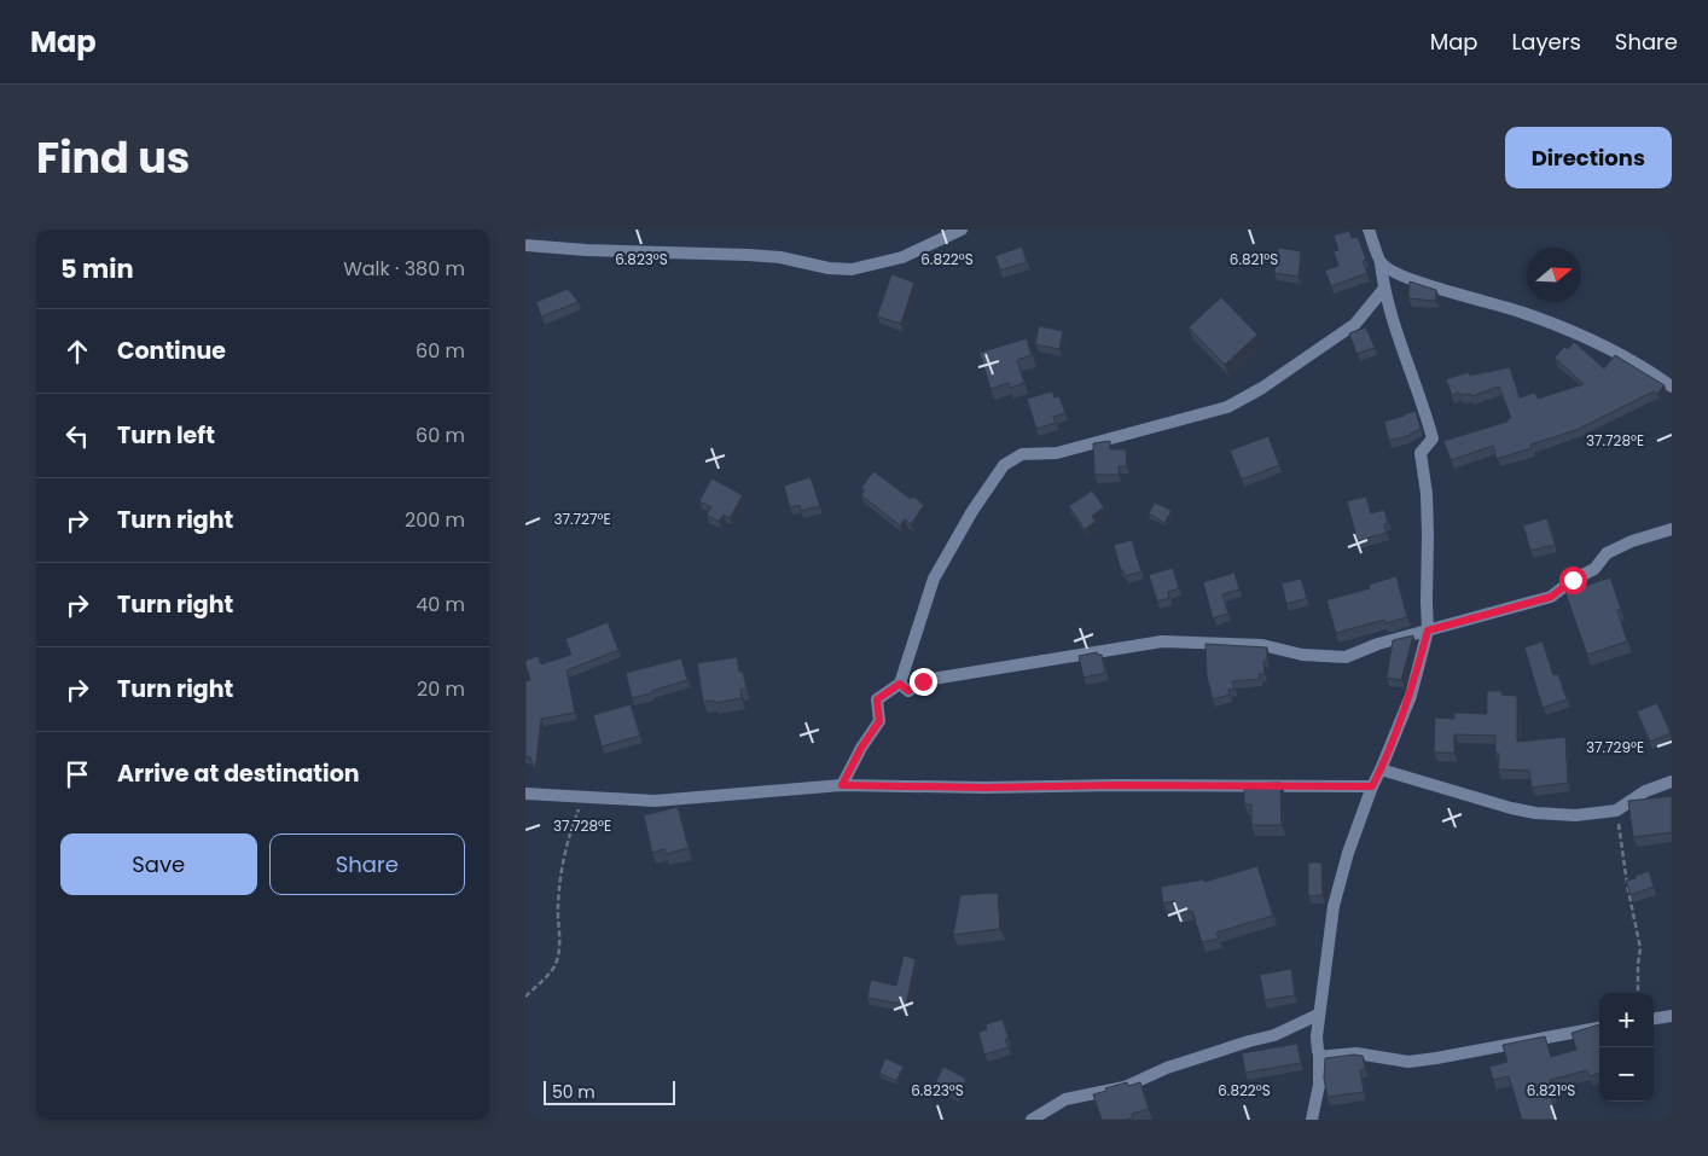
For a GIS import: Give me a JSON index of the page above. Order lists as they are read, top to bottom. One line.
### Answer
{"scale_bar":"50 m","north":"right","page":{"header":"Map","nav":["Map","Layers","Share"],"title":"Find us","buttons":["Directions",["Save","Share"]],"heading":["5 min","Walk · 380 m"],"list":[["Continue","60 m"],["Turn left","60 m"],["Turn right","200 m"],["Turn right","40 m"],["Turn right","20 m"],"Arrive at destination"],"map_buttons":["+","−"],"scale":"50 m"},"coordinates":["6.823°S","6.822°S","6.821°S","37.728°E","37.727°E","37.729°E"]}
